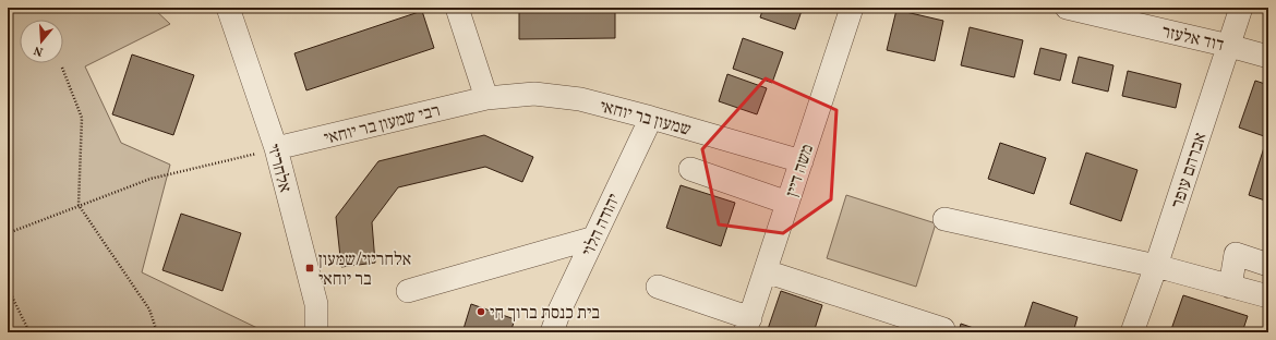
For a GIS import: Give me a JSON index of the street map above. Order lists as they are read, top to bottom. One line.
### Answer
{"streets":{"street":["דוד אלעזר","שמעון בר יוחאי","רבי שמעון בר יוחאי","אלחריזי","משה דיין","אברהם עופר","יהודה הלוי"]},"crossings":[["דוד אלעזר","אברהם עופר"],["שמעון בר יוחאי","רבי שמעון בר יוחאי"],["שמעון בר יוחאי","משה דיין"],["שמעון בר יוחאי","יהודה הלוי"],["רבי שמעון בר יוחאי","אלחריזי"]],"places":{"transit":["אלחריזי/שמעון בר יוחאי"],"other":["בית כנסת ברוך חי"]},"north":"bottom"}
